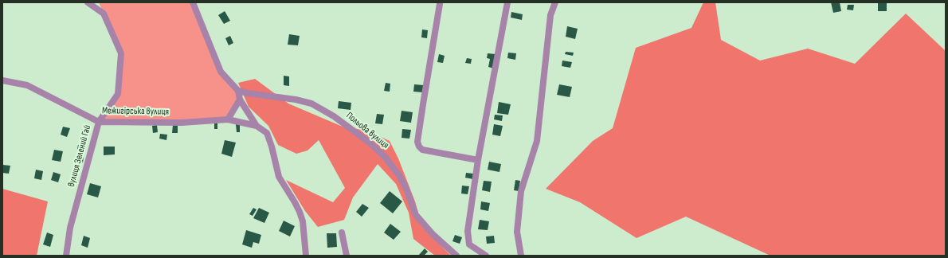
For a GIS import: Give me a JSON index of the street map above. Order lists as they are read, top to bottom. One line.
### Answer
{"streets":{"street":["Межигірська вулиця","Польова вулиця","вулиця Зелений Гай"]},"crossings":[["Межигірська вулиця","вулиця Зелений Гай"]]}
